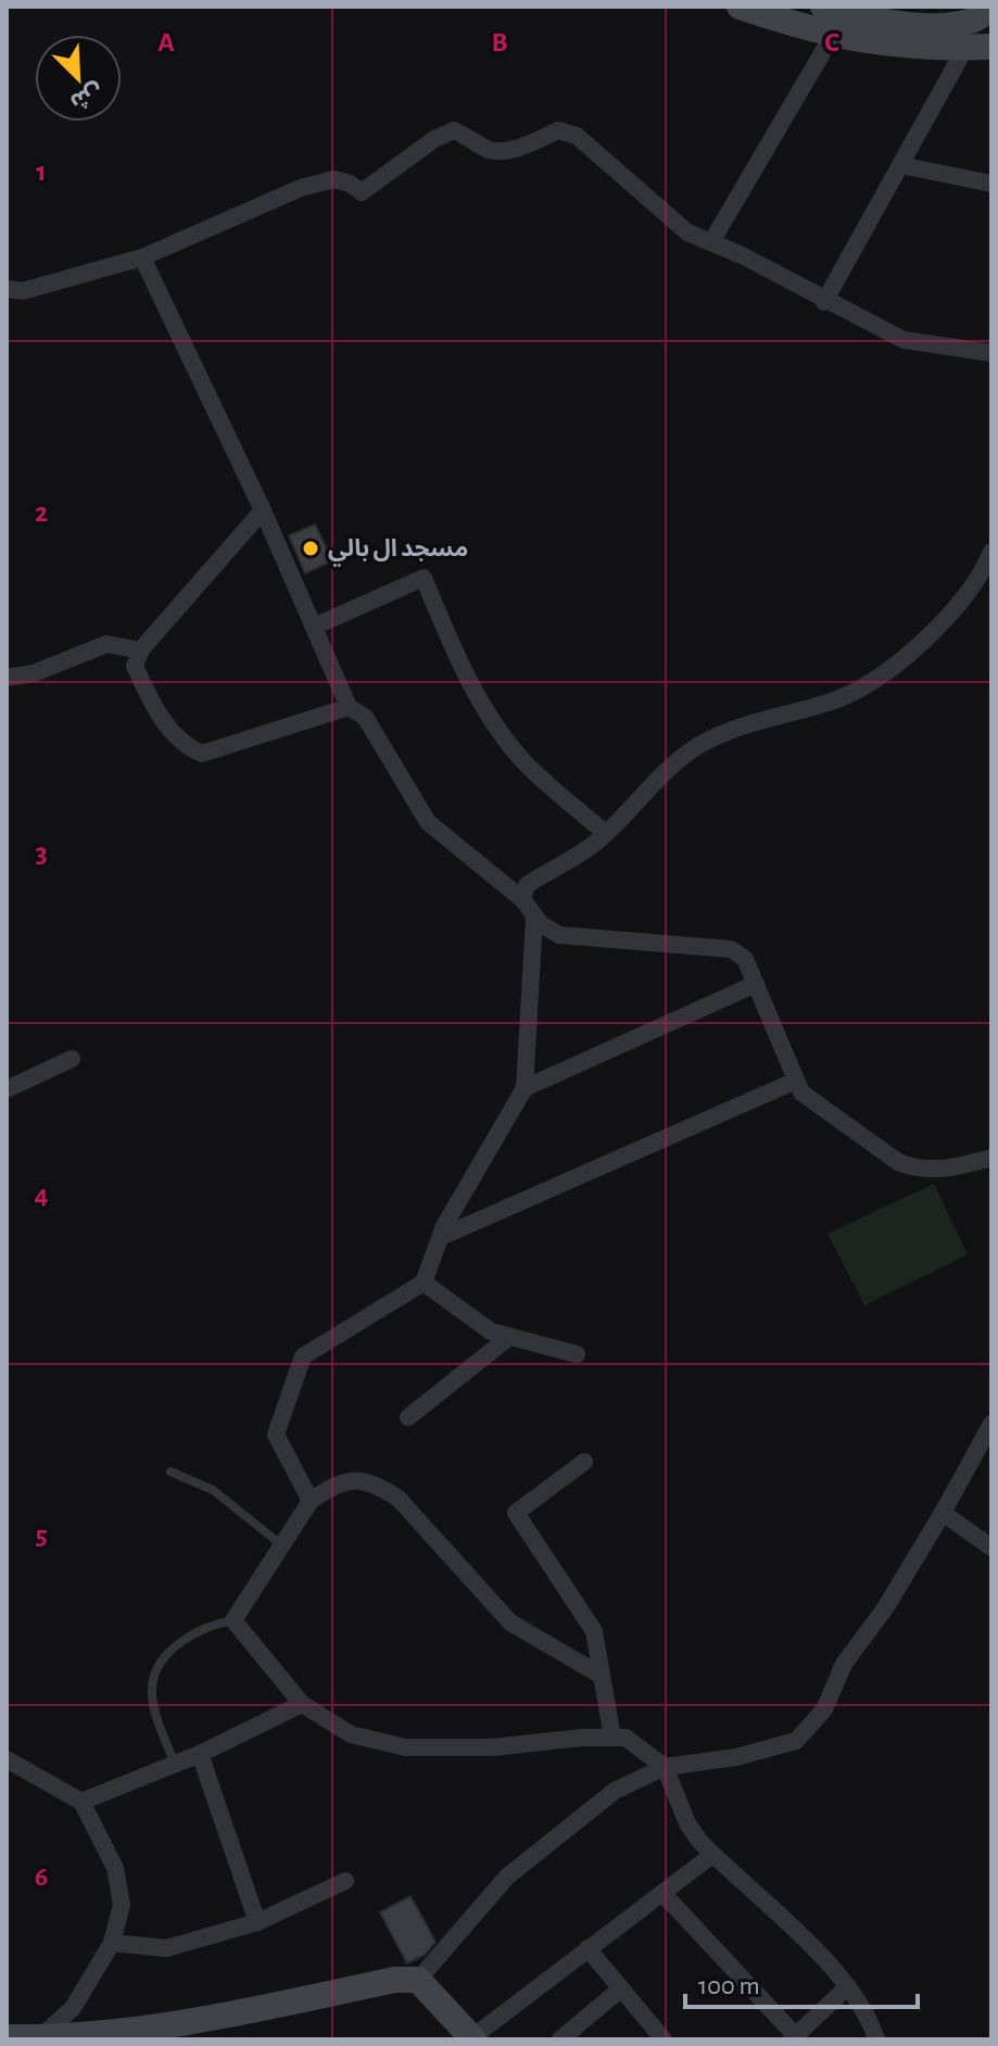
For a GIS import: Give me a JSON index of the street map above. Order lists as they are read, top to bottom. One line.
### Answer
{"places":["مسجد ال بالي"],"scale_bar":"100 m","north":"bottom right","grid":{"columns":["A","B","C"],"rows":["1","2","3","4","5","6"]}}
